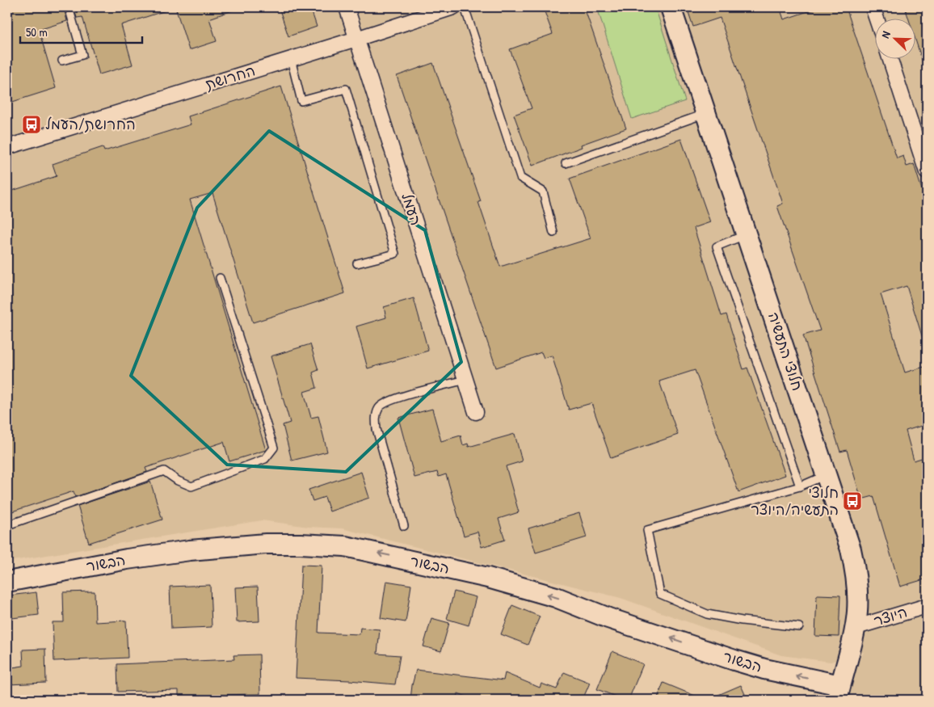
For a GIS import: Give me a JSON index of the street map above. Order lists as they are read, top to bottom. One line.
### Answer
{"streets":{"street":["החרושת","העמל","חלוצי התעשיה","הבשור","היוצר"]},"crossings":[["החרושת","העמל"],["חלוצי התעשיה","הבשור"],["חלוצי התעשיה","היוצר"]],"one_way":["הבשור"],"places":{"bus stop":["החרושת/העמל","חלוצי התעשיה/היוצר"]},"scale_bar":"50 m","north":"top left"}
